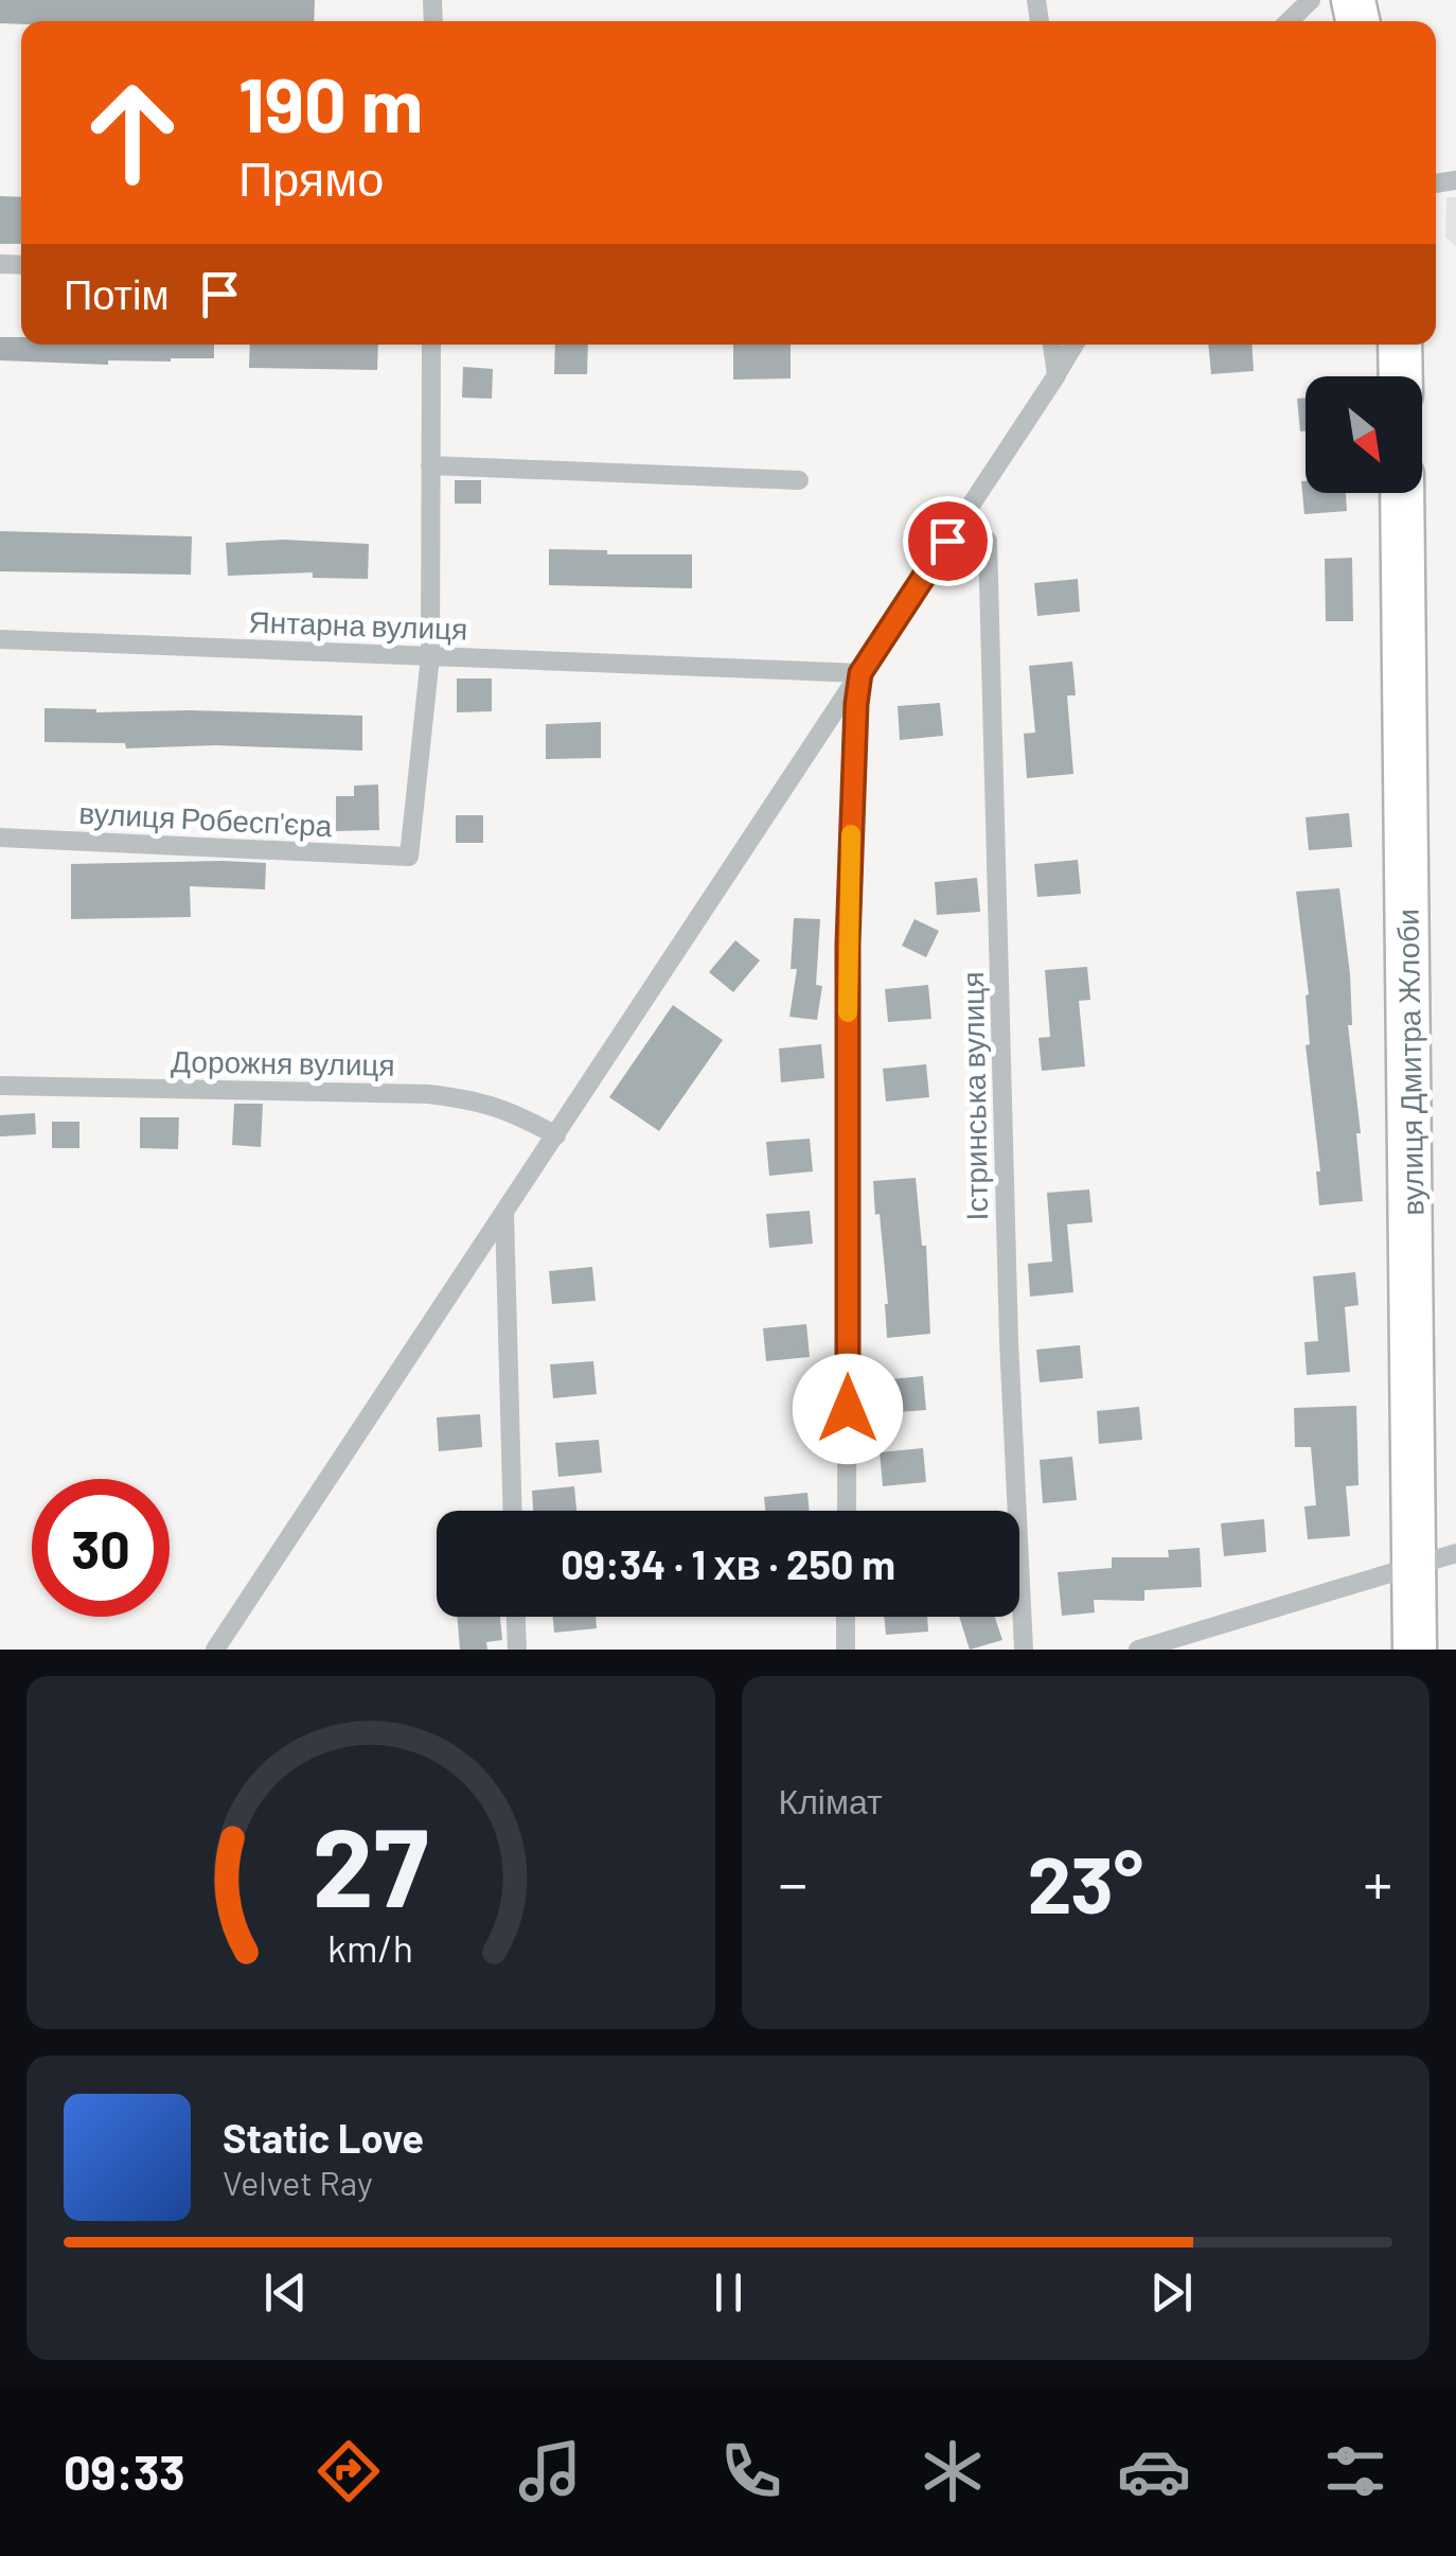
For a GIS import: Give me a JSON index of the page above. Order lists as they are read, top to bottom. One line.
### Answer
{"streets":{"main road":["вулиця Дмитра Жлоби"],"street":["Янтарна вулиця","вулиця Робесп'єра","Дорожня вулиця","Істринська вулиця"]},"crossings":[["Янтарна вулиця","вулиця Робесп'єра"]],"north":"bottom right","page":{"turn":["190 m","Прямо"],"then":"Потім","limit":"30","trip":"09:34 · 1 хв · 250 m","tile":"Клімат","heat":["−","23°","+"],"song":["Static Love","Velvet Ray"],"tabs":"09:33","gauge":["27","km/h"]}}
